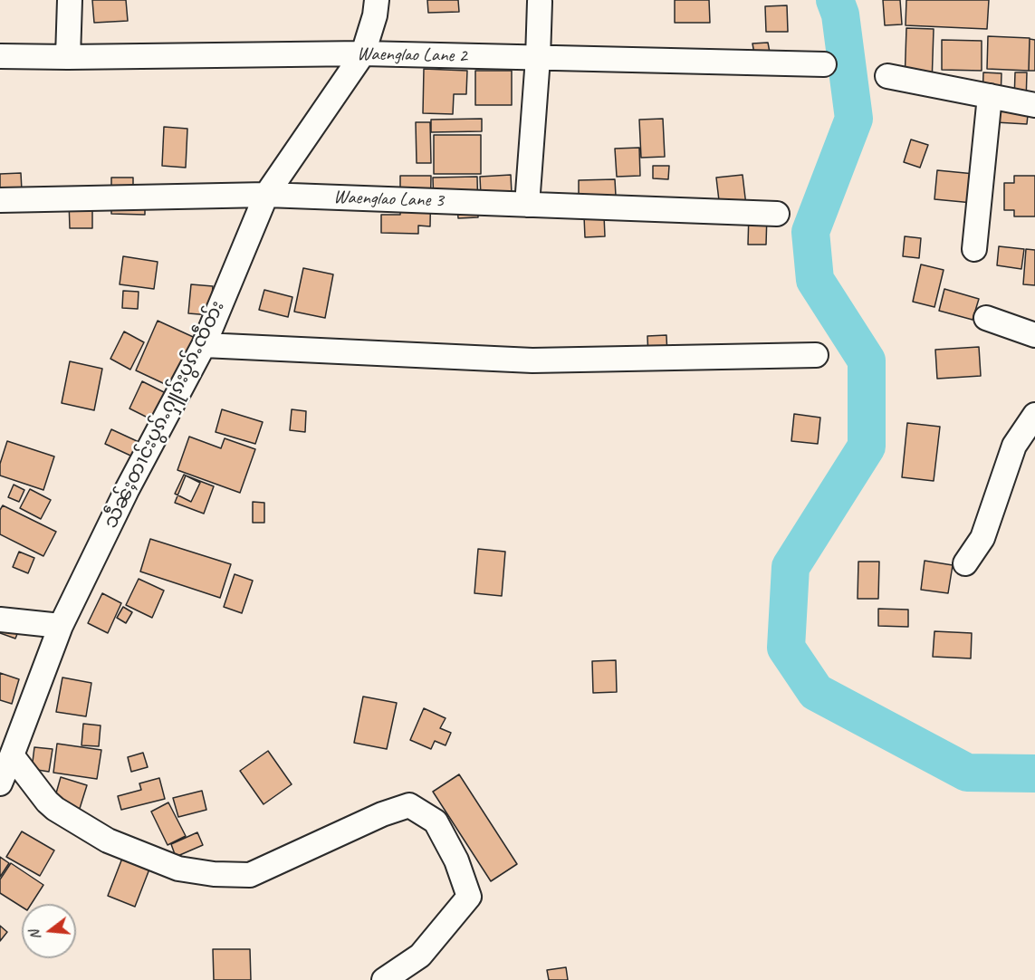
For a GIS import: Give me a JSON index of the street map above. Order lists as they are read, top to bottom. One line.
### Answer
{"streets":{"street":["Waenglao Lane 2","Waenglao Lane 3","သဵၼ်ႈတၢင်းပွၵ်ႉႁူၵ်းပွၵ်ႉၸဵတ်း"]},"crossings":[["Waenglao Lane 2","သဵၼ်ႈတၢင်းပွၵ်ႉႁူၵ်းပွၵ်ႉၸဵတ်း"],["Waenglao Lane 3","သဵၼ်ႈတၢင်းပွၵ်ႉႁူၵ်းပွၵ်ႉၸဵတ်း"]],"north":"left"}
